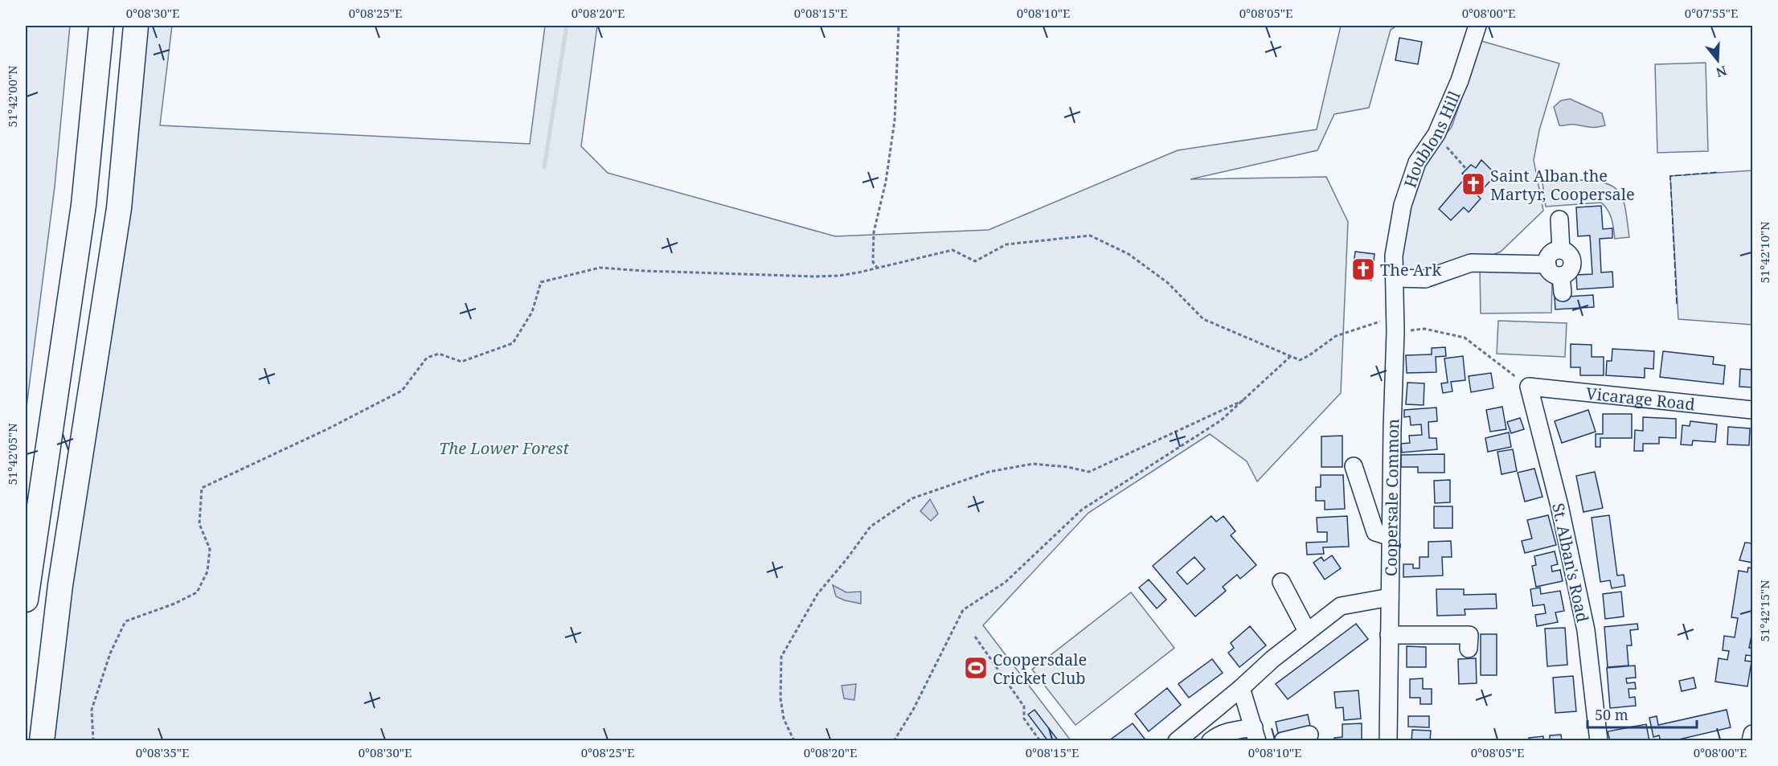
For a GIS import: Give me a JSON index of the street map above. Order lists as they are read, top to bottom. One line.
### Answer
{"streets":{"street":["Houblons Hill","Vicarage Road","Coopersale Common","St. Alban's Road"]},"crossings":[["Houblons Hill","Coopersale Common"],["Vicarage Road","St. Alban's Road"]],"parks":["The Lower Forest"],"places":{"church":["Saint Alban the Martyr, Coopersale","The Ark"],"sports":["Coopersdale Cricket Club"]},"scale_bar":"50 m","north":"bottom","coordinates":["0°08'30\"E","0°08'25\"E","0°08'20\"E","0°08'15\"E","0°08'10\"E","0°08'05\"E","0°08'00\"E","0°07'55\"E","51°42'00\"N","51°42'10\"N","51°42'05\"N","51°42'15\"N","0°08'35\"E"]}
